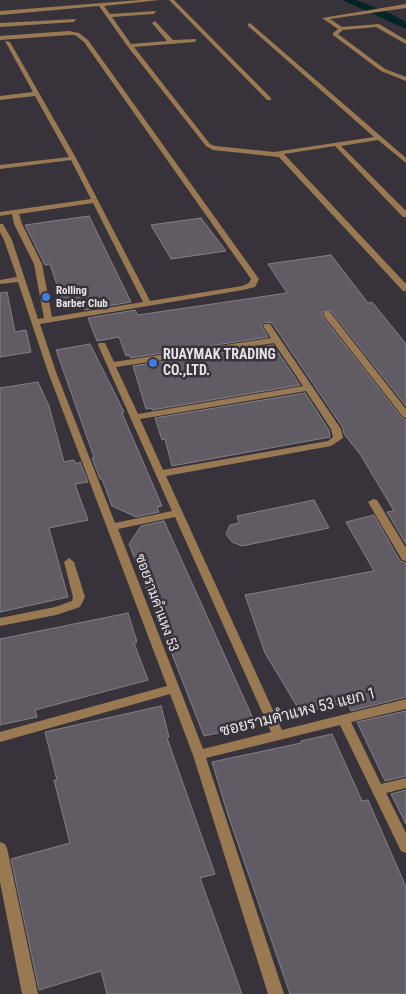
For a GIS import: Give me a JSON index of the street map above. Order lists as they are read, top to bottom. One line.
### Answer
{"streets":{"street":["ซอยรามคำแหง 53","ซอยรามคำแหง 53 แยก 1"]},"crossings":[["ซอยรามคำแหง 53","ซอยรามคำแหง 53 แยก 1"]],"places":["Rolling Barber Club","RUAYMAK TRADING CO.,LTD."]}
